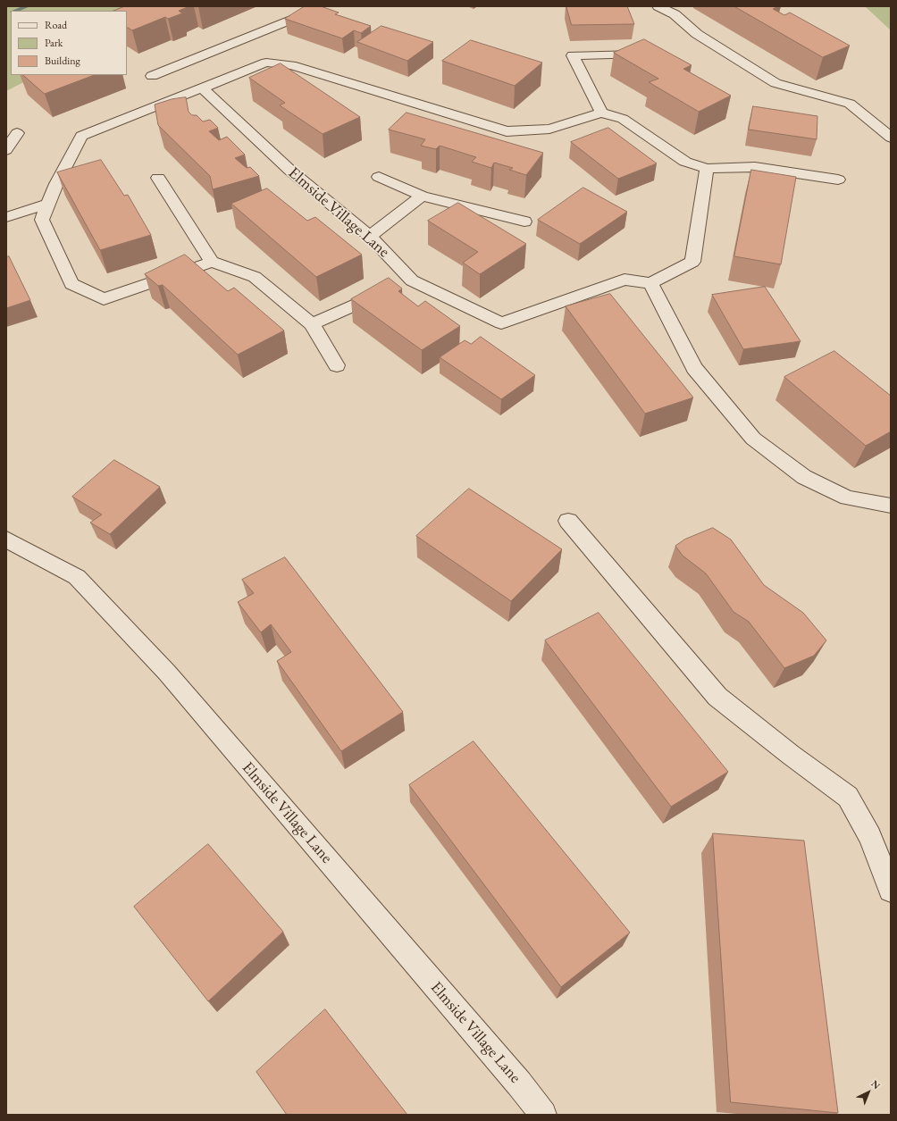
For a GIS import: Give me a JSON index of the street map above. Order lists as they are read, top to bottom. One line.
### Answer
{"streets":{"street":["Elmside Village Lane"]},"legend":["Road","Park","Building"],"north":"top right"}
